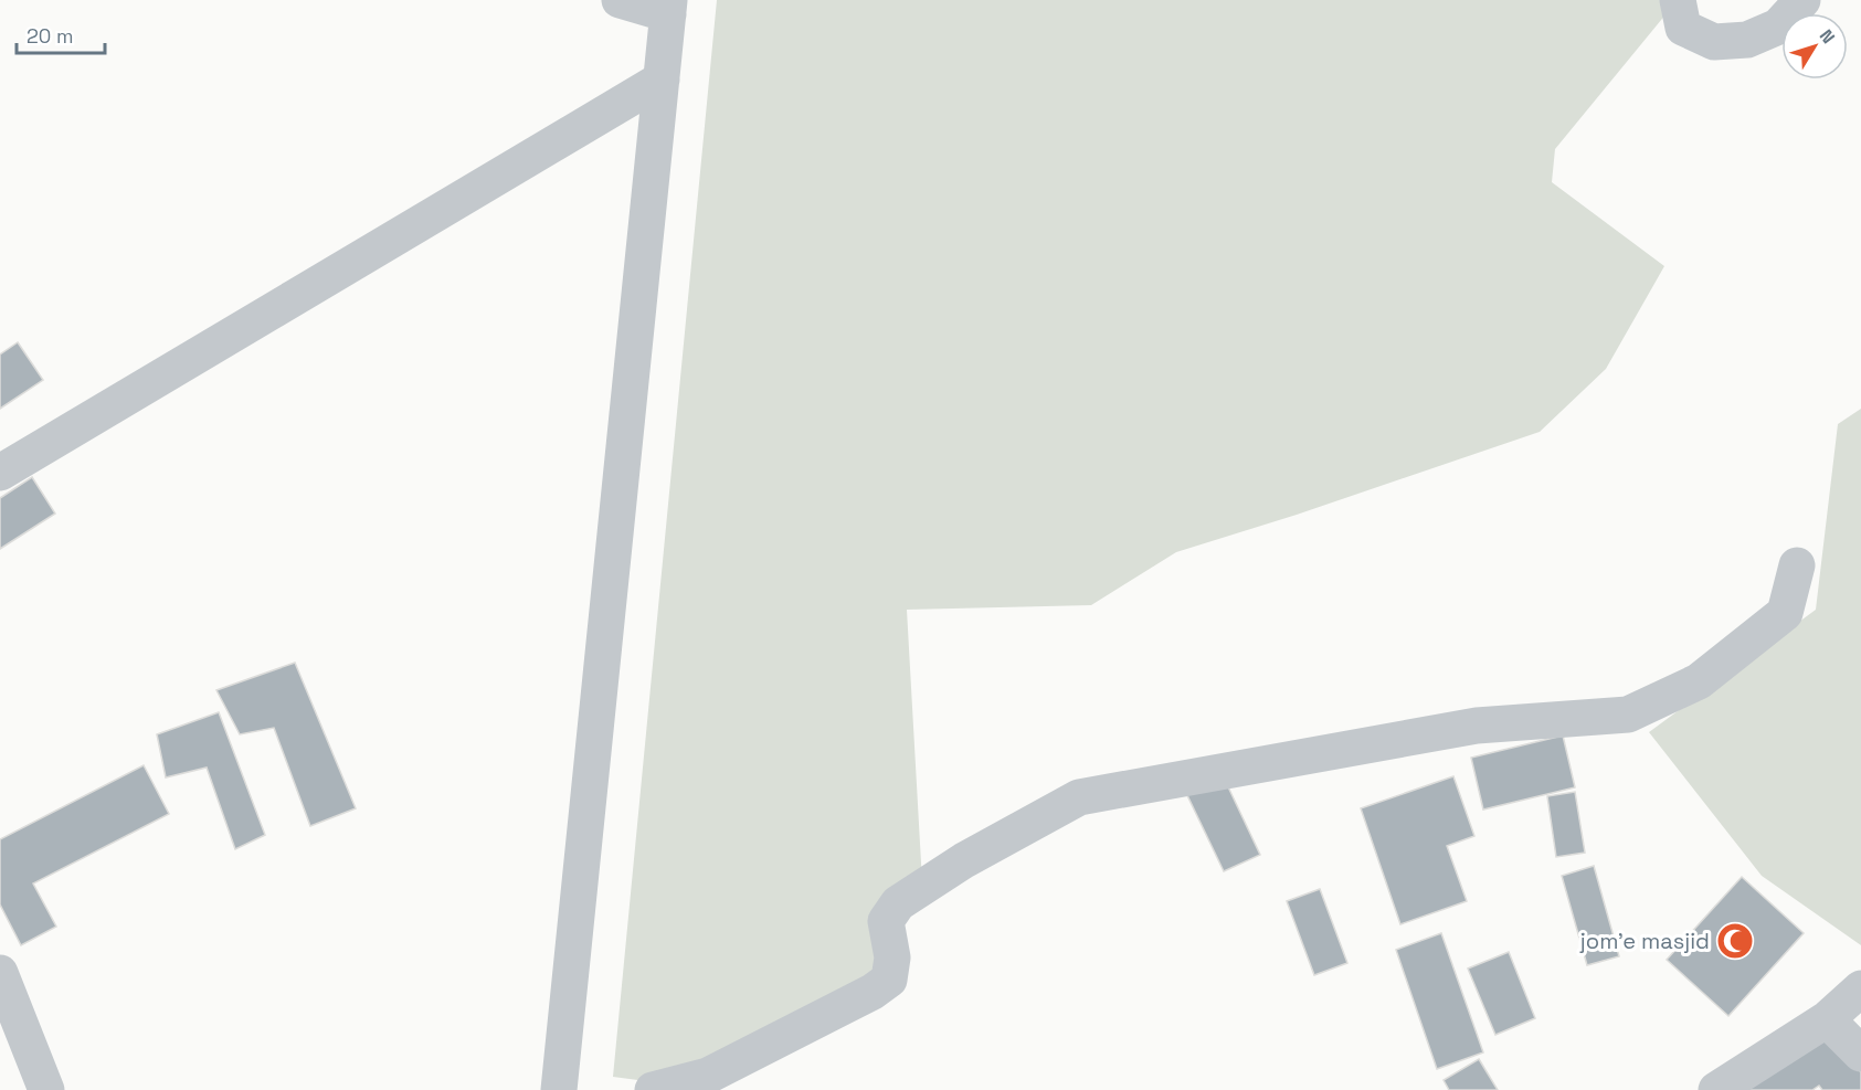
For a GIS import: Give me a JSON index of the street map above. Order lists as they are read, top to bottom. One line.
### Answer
{"places":{"mosque":["jom'e masjid"]},"scale_bar":"20 m","north":"top right"}
